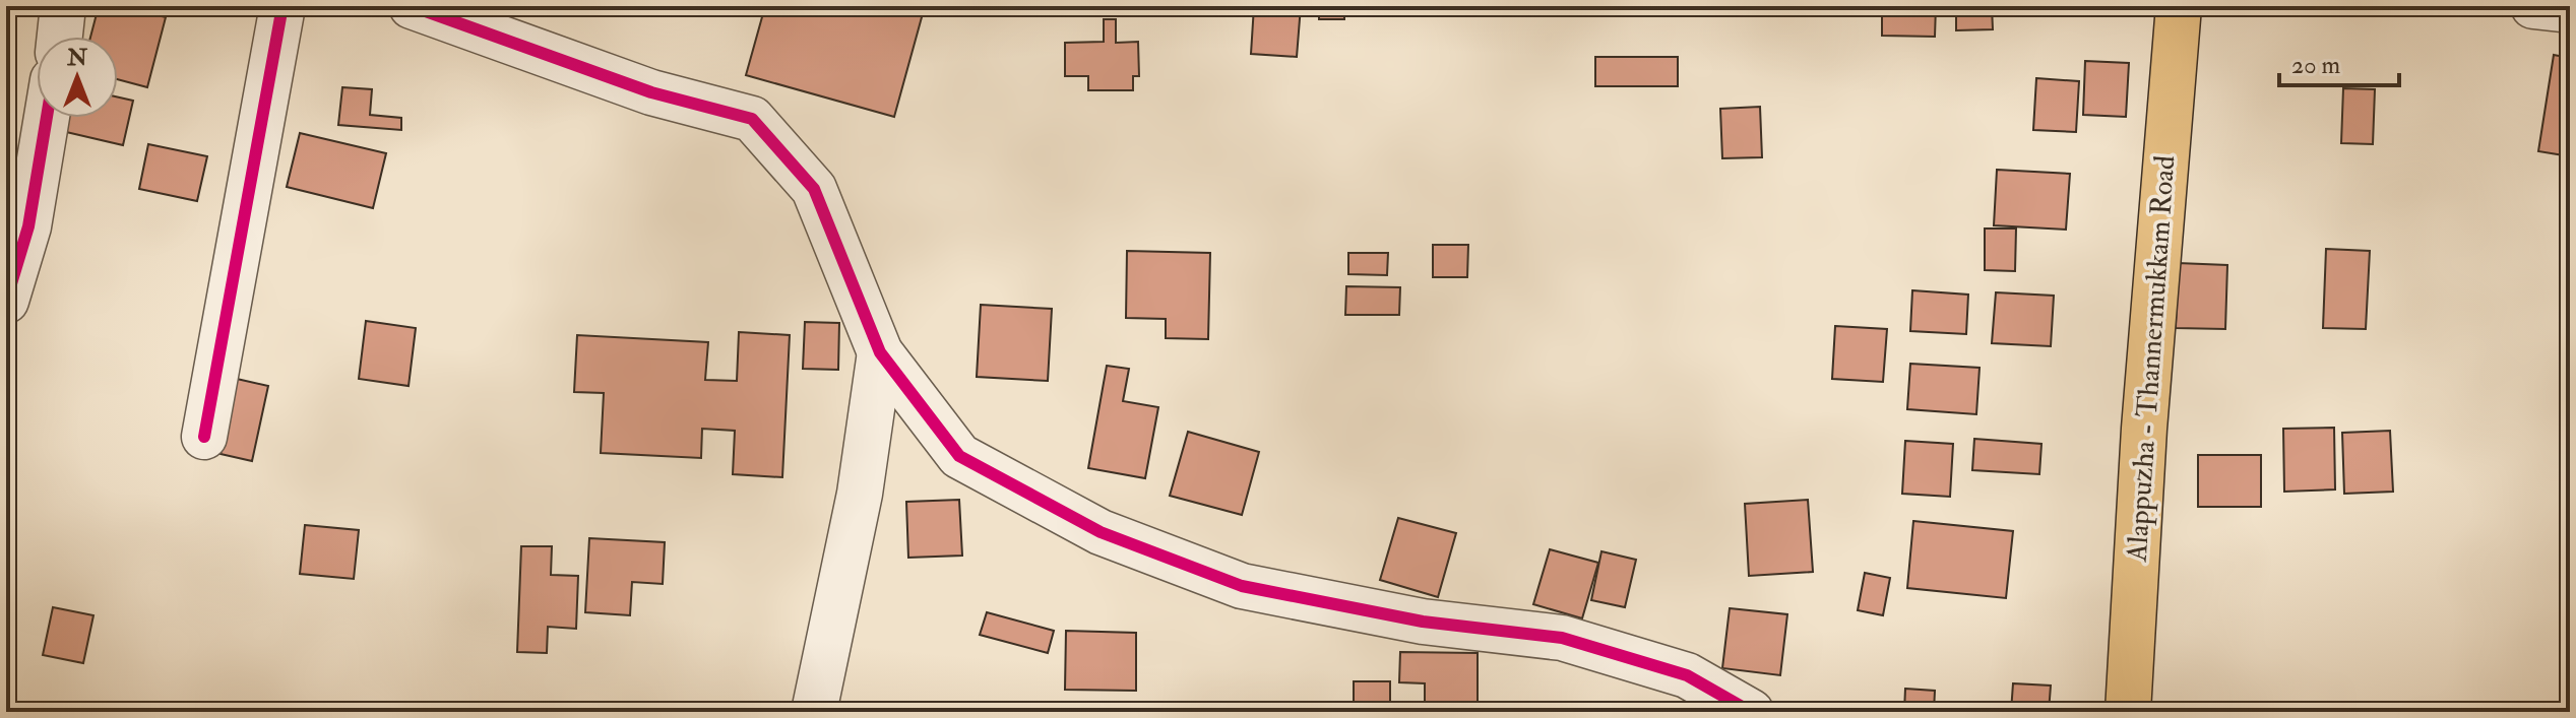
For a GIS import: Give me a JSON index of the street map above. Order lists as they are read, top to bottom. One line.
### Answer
{"streets":{"main road":["Alappuzha - Thannermukkam Road"]},"scale_bar":"20 m","north":"top"}
